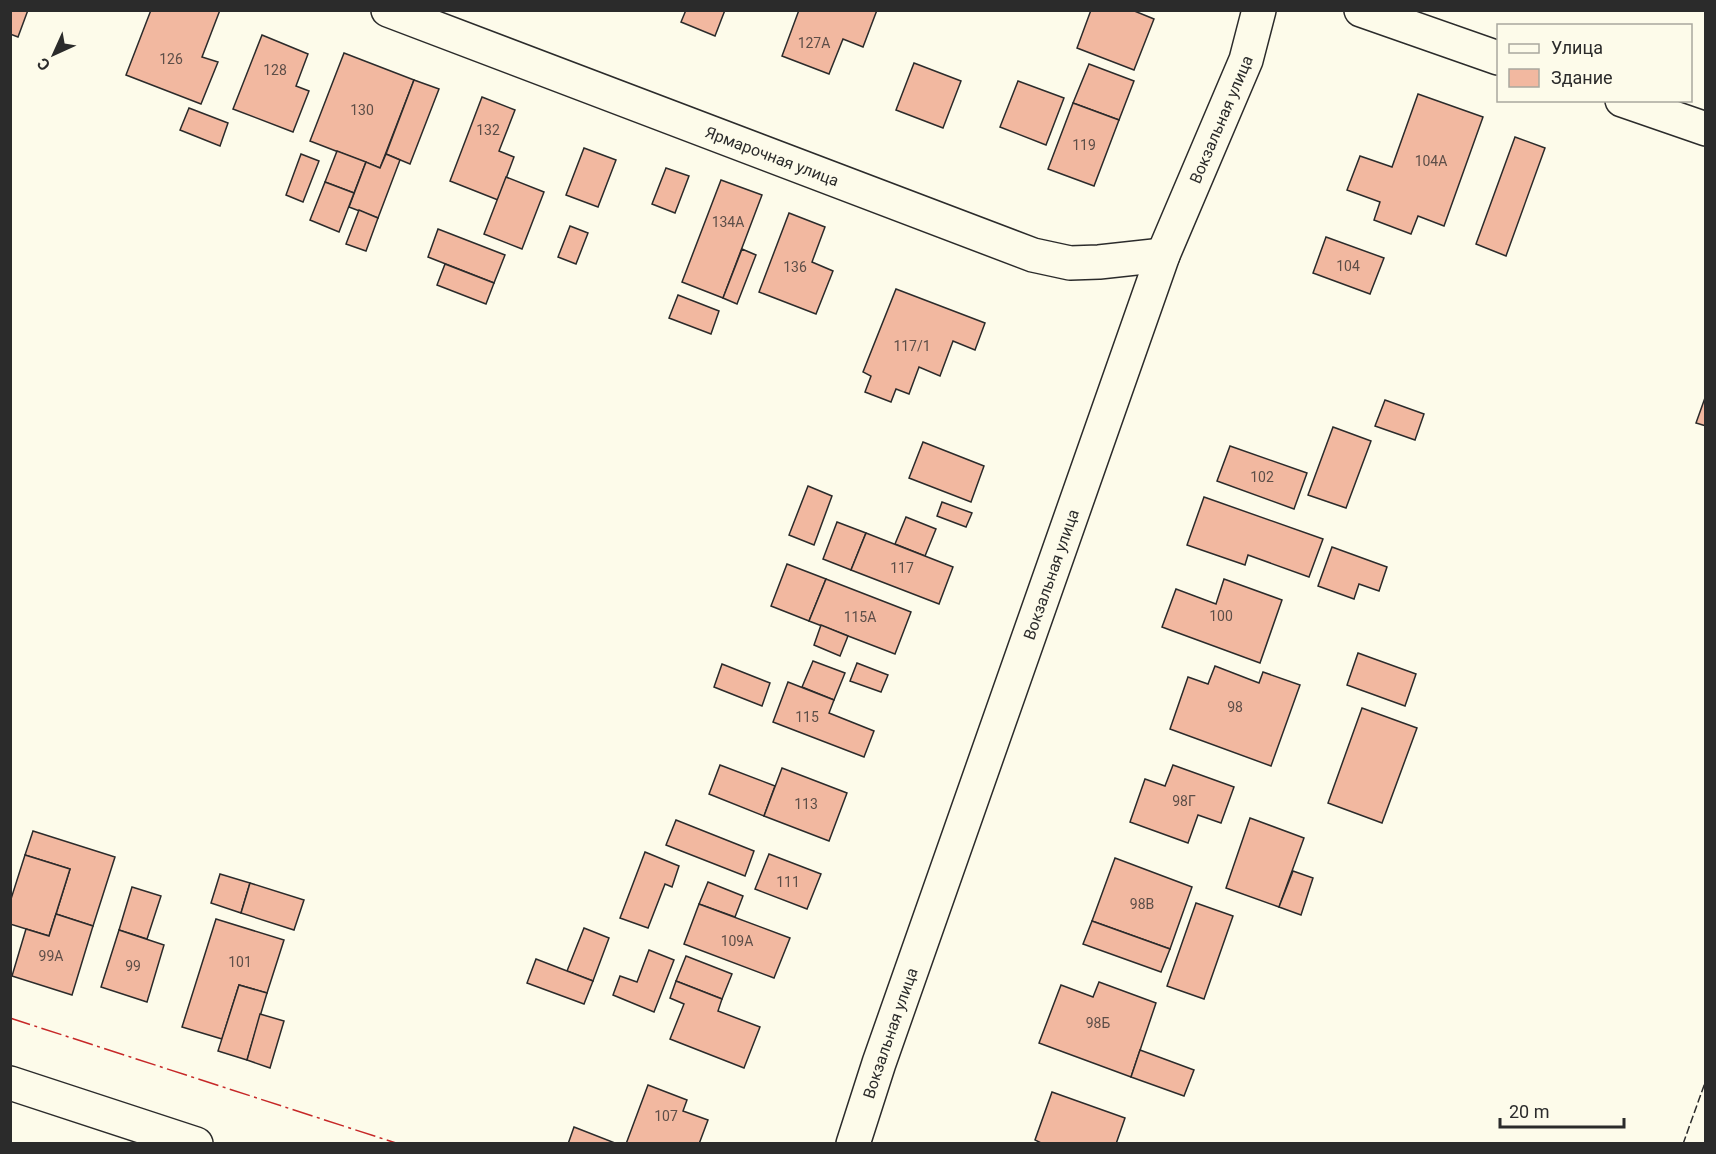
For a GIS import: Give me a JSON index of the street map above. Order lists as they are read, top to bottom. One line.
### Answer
{"streets":{"street":["Вокзальная улица","Ярмарочная улица"]},"crossings":[["Вокзальная улица","Ярмарочная улица"]],"house_numbers":["127А","126","128","130","132","119","104А","134А","104","136","117/1","102","117","100","115А","98","115","98Г","113","111","98В","109А","99А","101","99","98Б","107"],"legend":["Улица","Здание"],"scale_bar":"20 m","north":"bottom left"}
